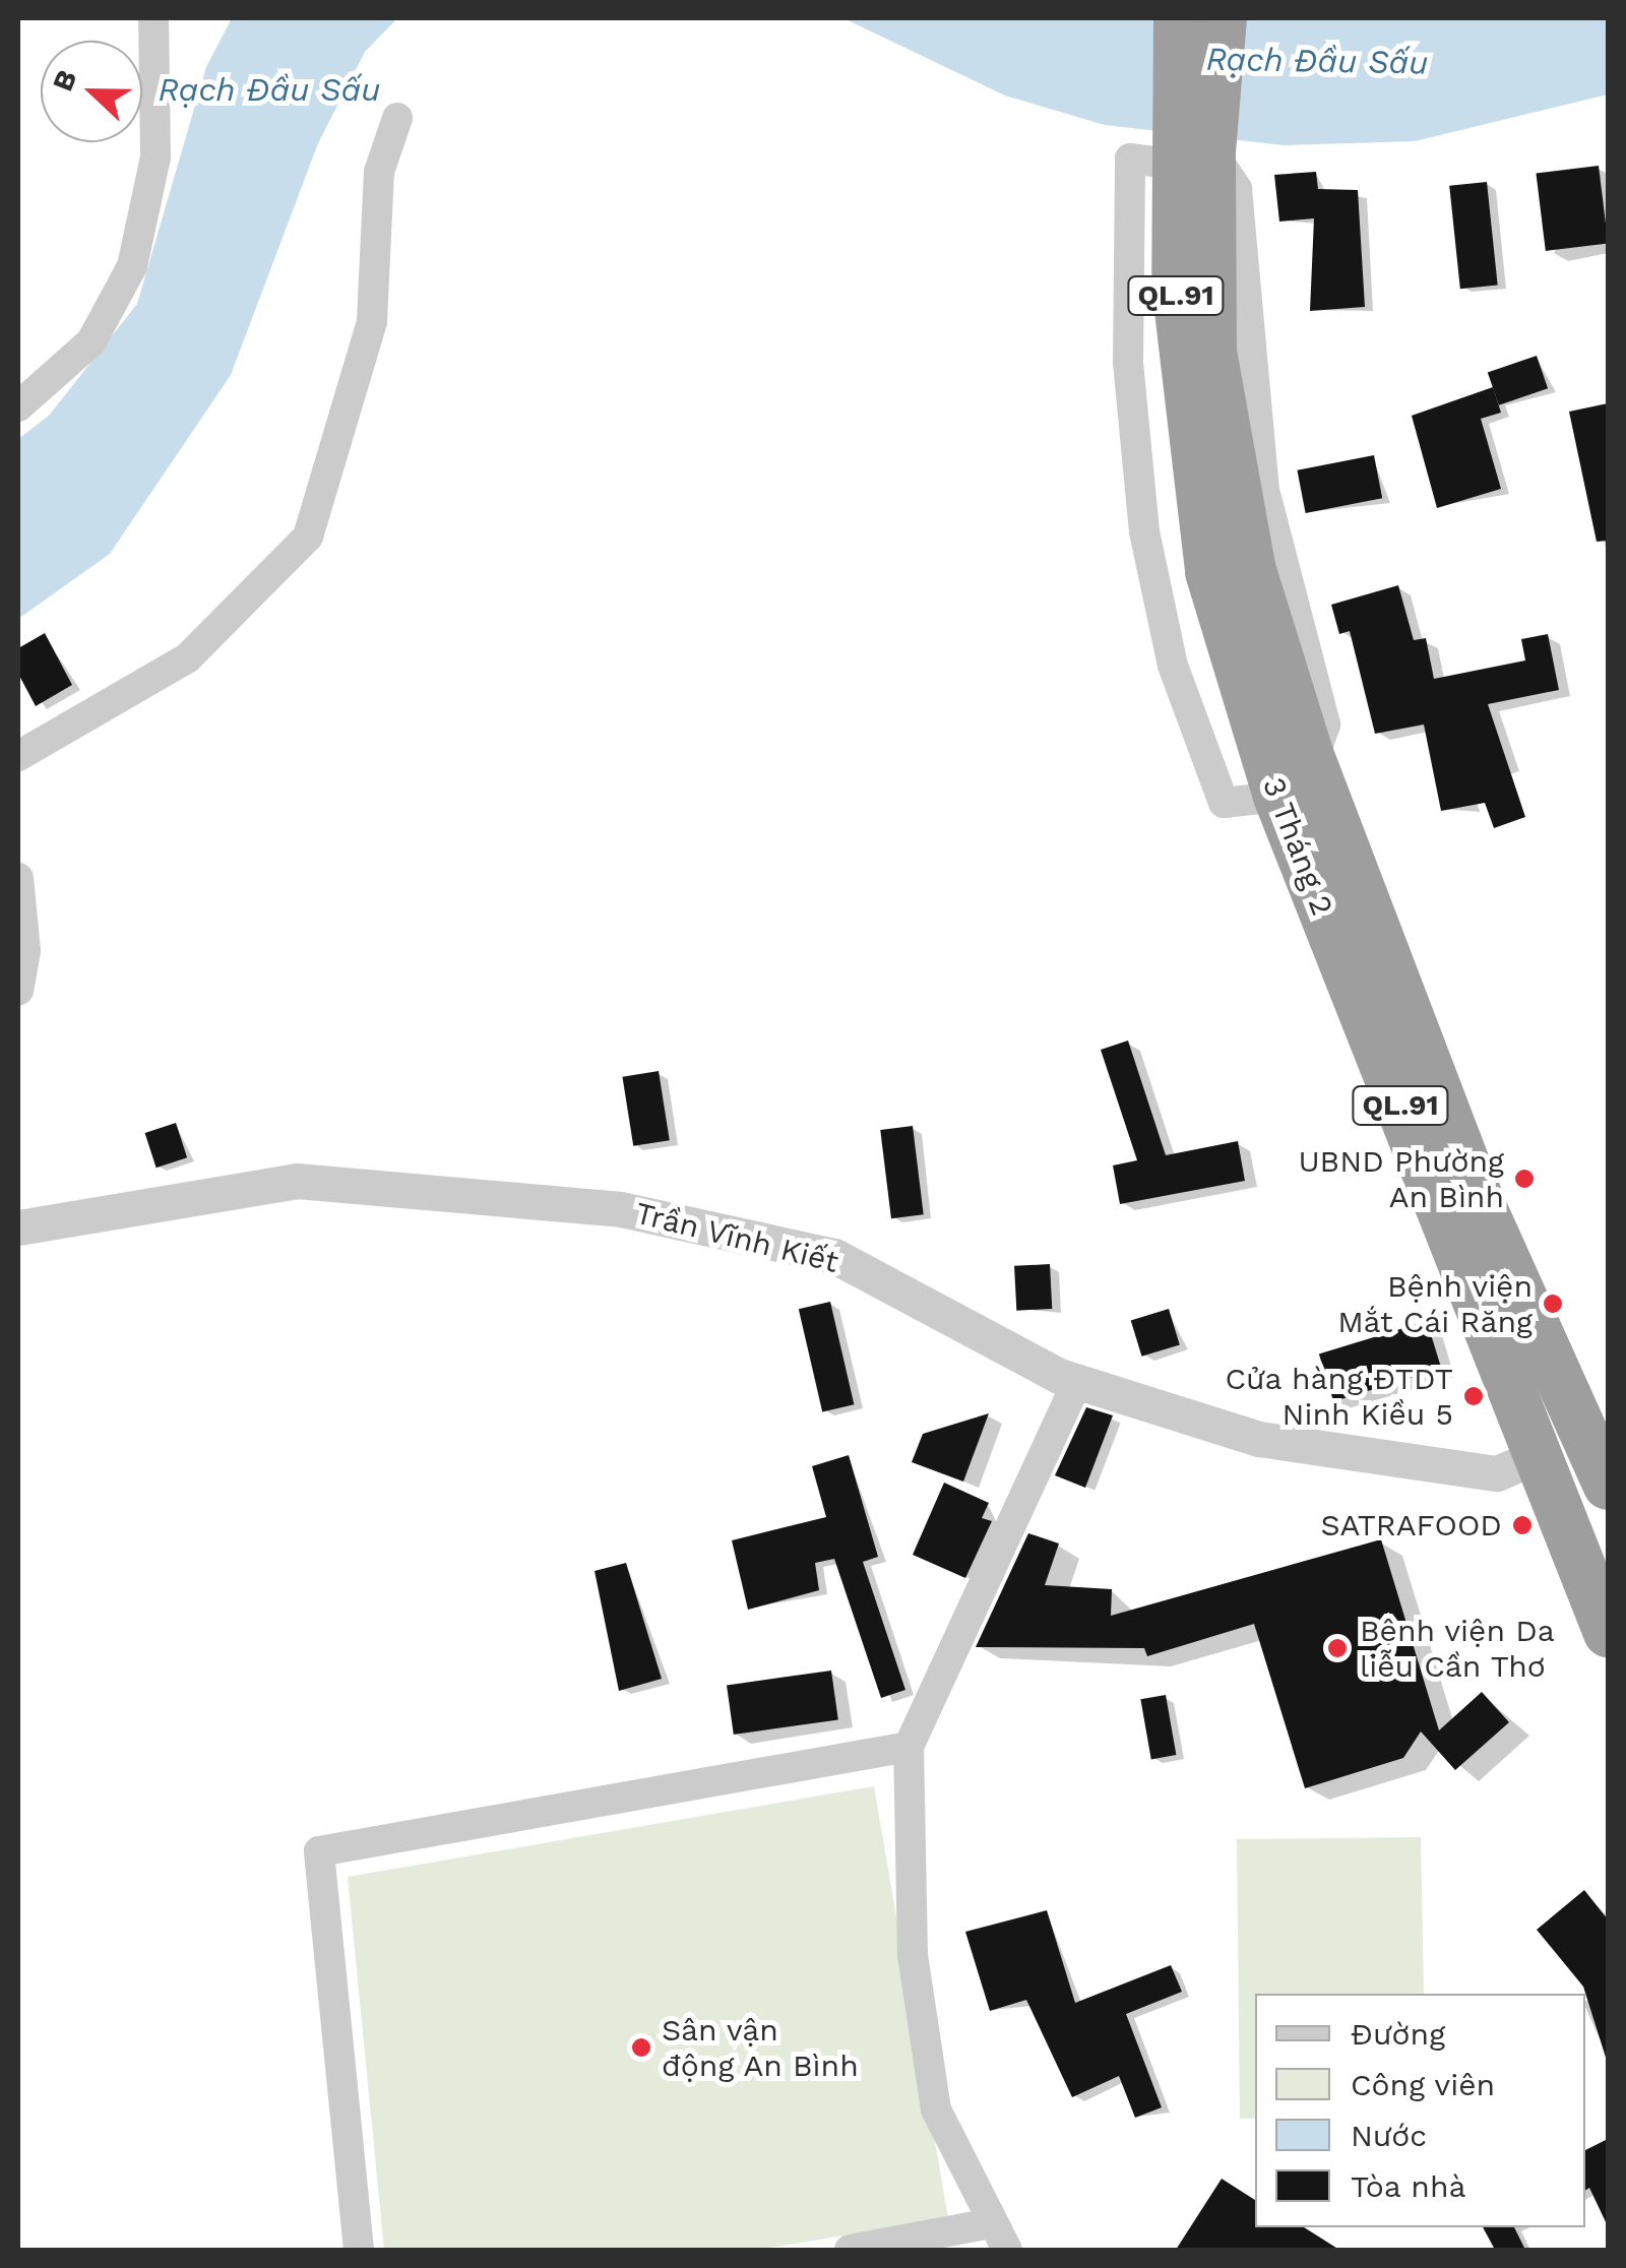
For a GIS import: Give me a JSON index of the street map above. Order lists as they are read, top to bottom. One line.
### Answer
{"streets":{"highway":["QL.91","3 Tháng 2"],"street":["Trần Vĩnh Kiết"]},"crossings":[["3 Tháng 2","Trần Vĩnh Kiết"]],"water":["Rạch Đầu Sấu"],"places":["UBND Phường An Bình","Bệnh viện Mắt Cái Răng","Cửa hàng ĐTDT Ninh Kiều 5","SATRAFOOD","Bệnh viện Da liễu Cần Thơ","Sân vận động An Bình"],"legend":["Đường","Công viên","Nước","Tòa nhà"],"north":"left"}
